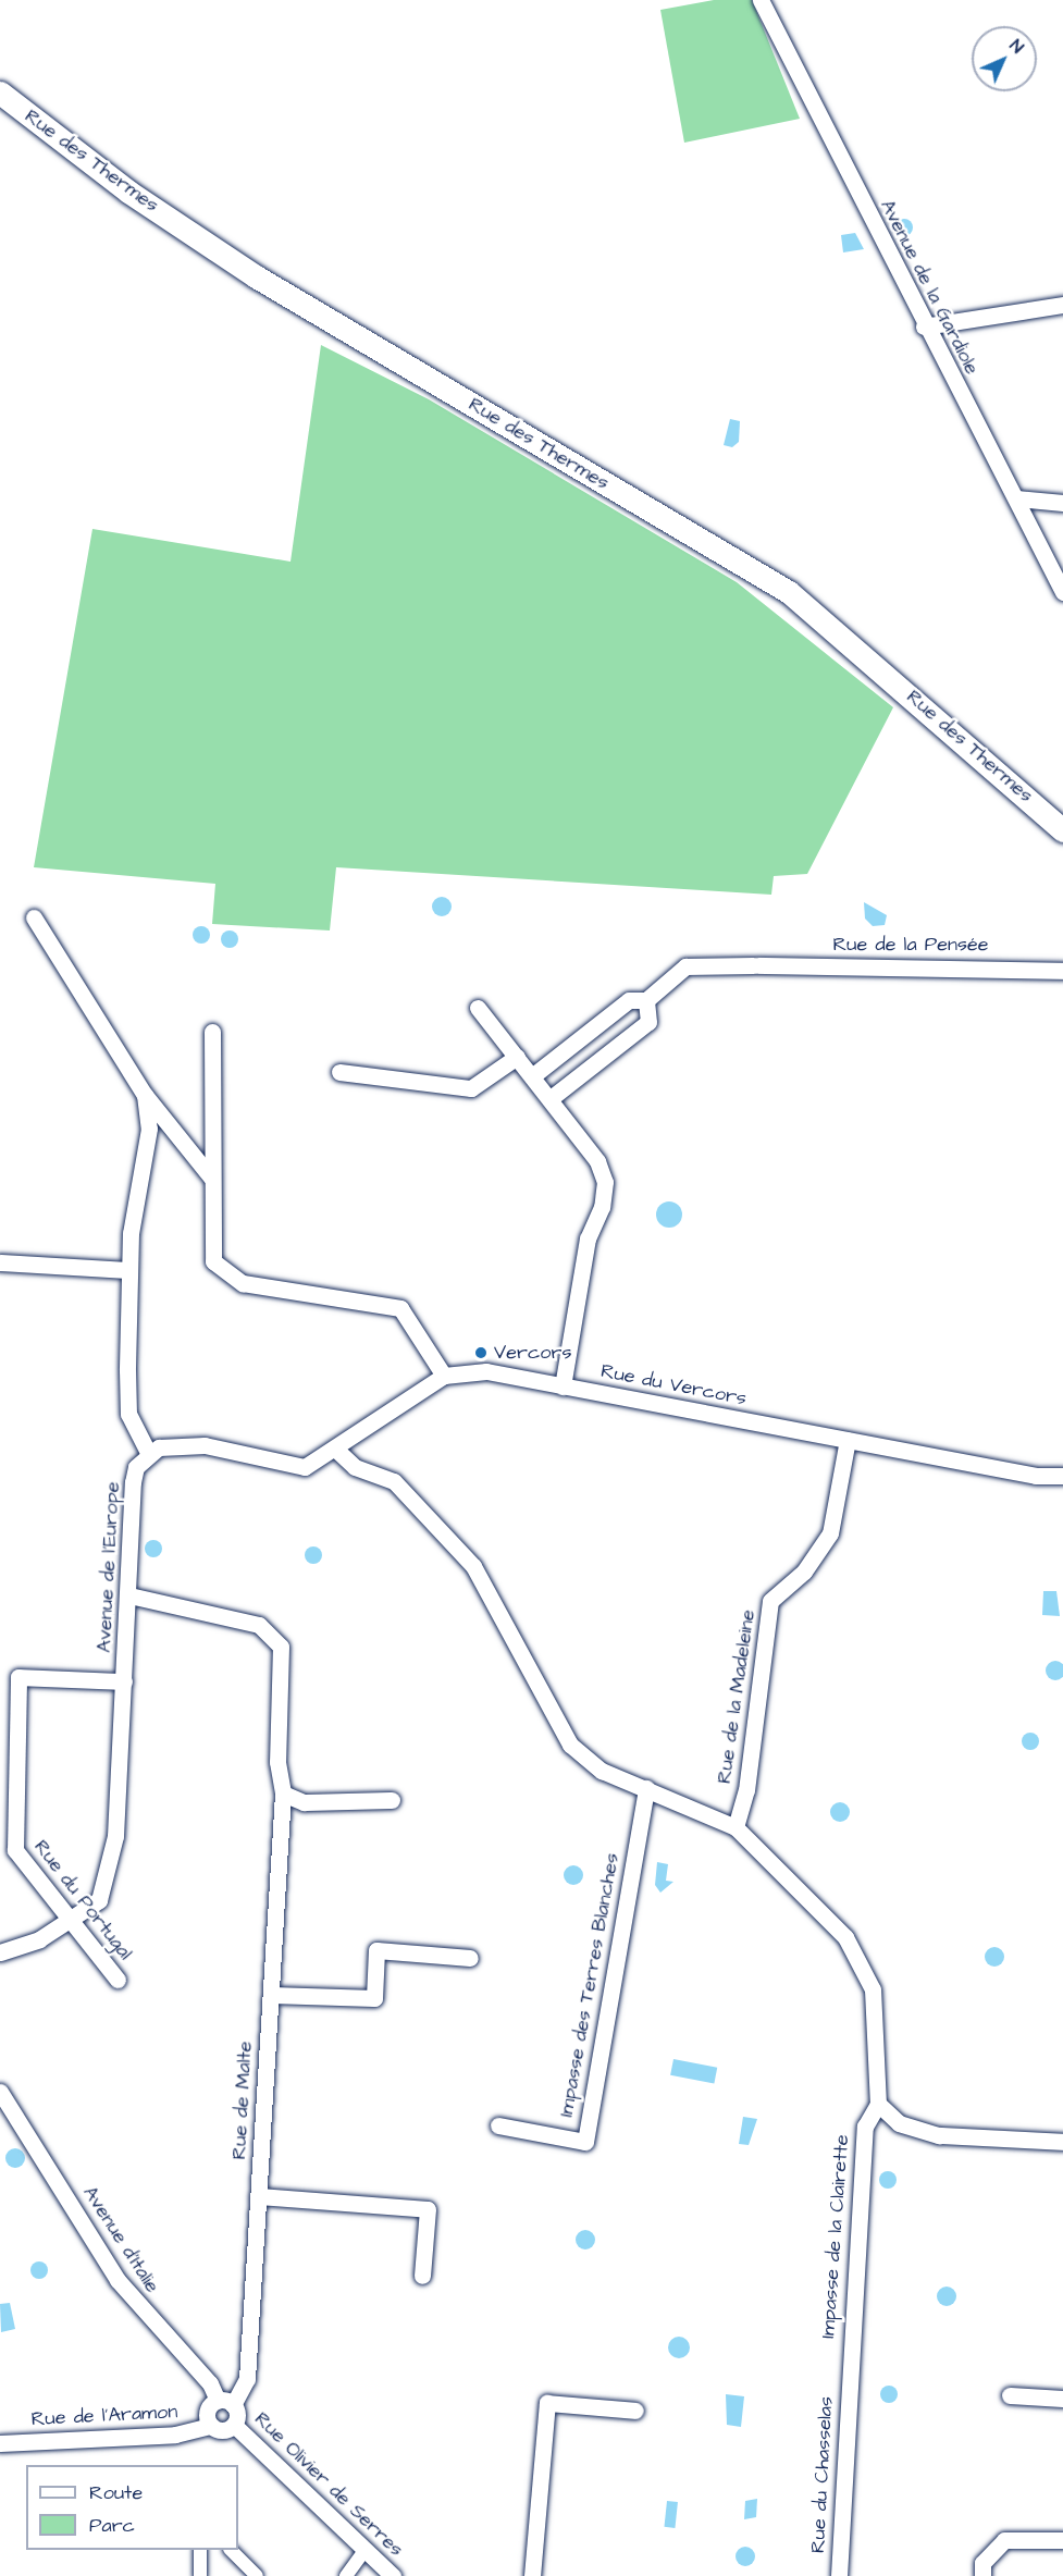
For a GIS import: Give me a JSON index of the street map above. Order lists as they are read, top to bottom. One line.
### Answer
{"streets":{"main road":["Rue des Thermes"],"street":["Avenue de la Gardiole","Rue de la Pensée","Rue du Vercors","Avenue de l'Europe","Rue de la Madeleine","Rue du Portugal","Impasse des Terres Blanches","Rue de Malte","Impasse de la Clairette","Avenue d'Italie","Rue de l'Aramon","Rue du Chasselas","Rue Olivier de Serres"]},"crossings":[["Rue du Vercors","Avenue de l'Europe"],["Rue du Vercors","Rue de la Madeleine"],["Avenue de l'Europe","Rue du Portugal"],["Avenue de l'Europe","Rue de Malte"],["Rue de Malte","Avenue d'Italie"],["Rue de Malte","Rue de l'Aramon"],["Impasse de la Clairette","Rue du Chasselas"],["Rue de l'Aramon","Rue Olivier de Serres"]],"places":["Vercors"],"legend":["Route","Parc"],"north":"top right"}
